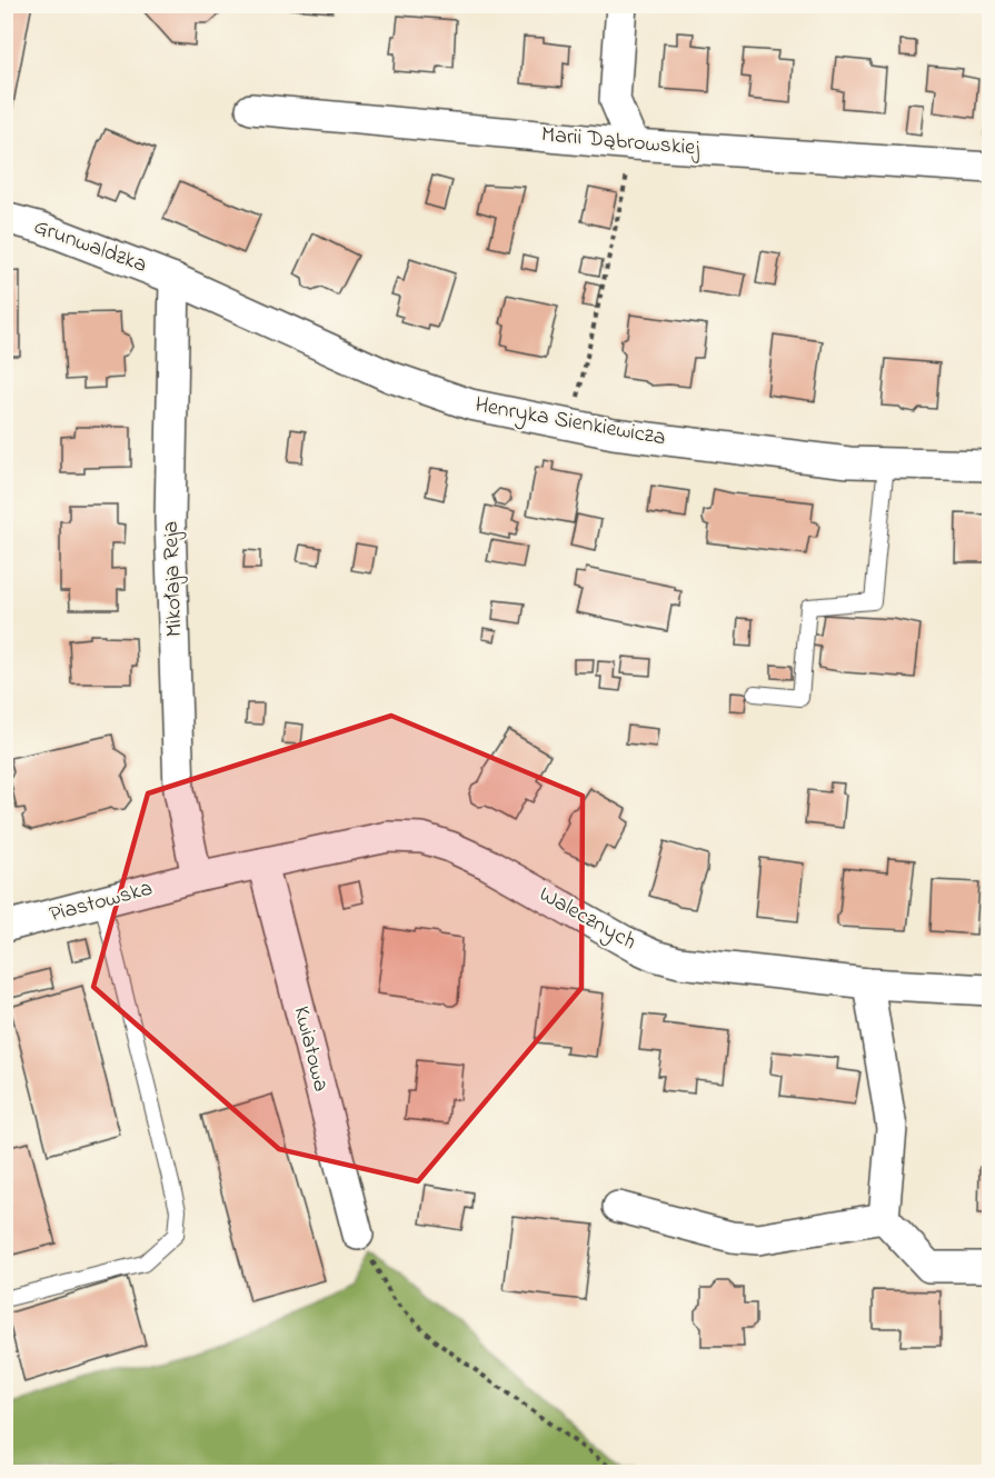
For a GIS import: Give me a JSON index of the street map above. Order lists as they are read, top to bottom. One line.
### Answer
{"streets":{"street":["Marii Dąbrowskiej","Grunwaldzka","Henryka Sienkiewicza","Mikołaja Reja","Piastowska","Walecznych","Kwiatowa"]},"crossings":[["Grunwaldzka","Henryka Sienkiewicza"],["Grunwaldzka","Mikołaja Reja"],["Henryka Sienkiewicza","Mikołaja Reja"],["Mikołaja Reja","Piastowska"],["Mikołaja Reja","Walecznych"],["Piastowska","Walecznych"],["Walecznych","Kwiatowa"]]}
